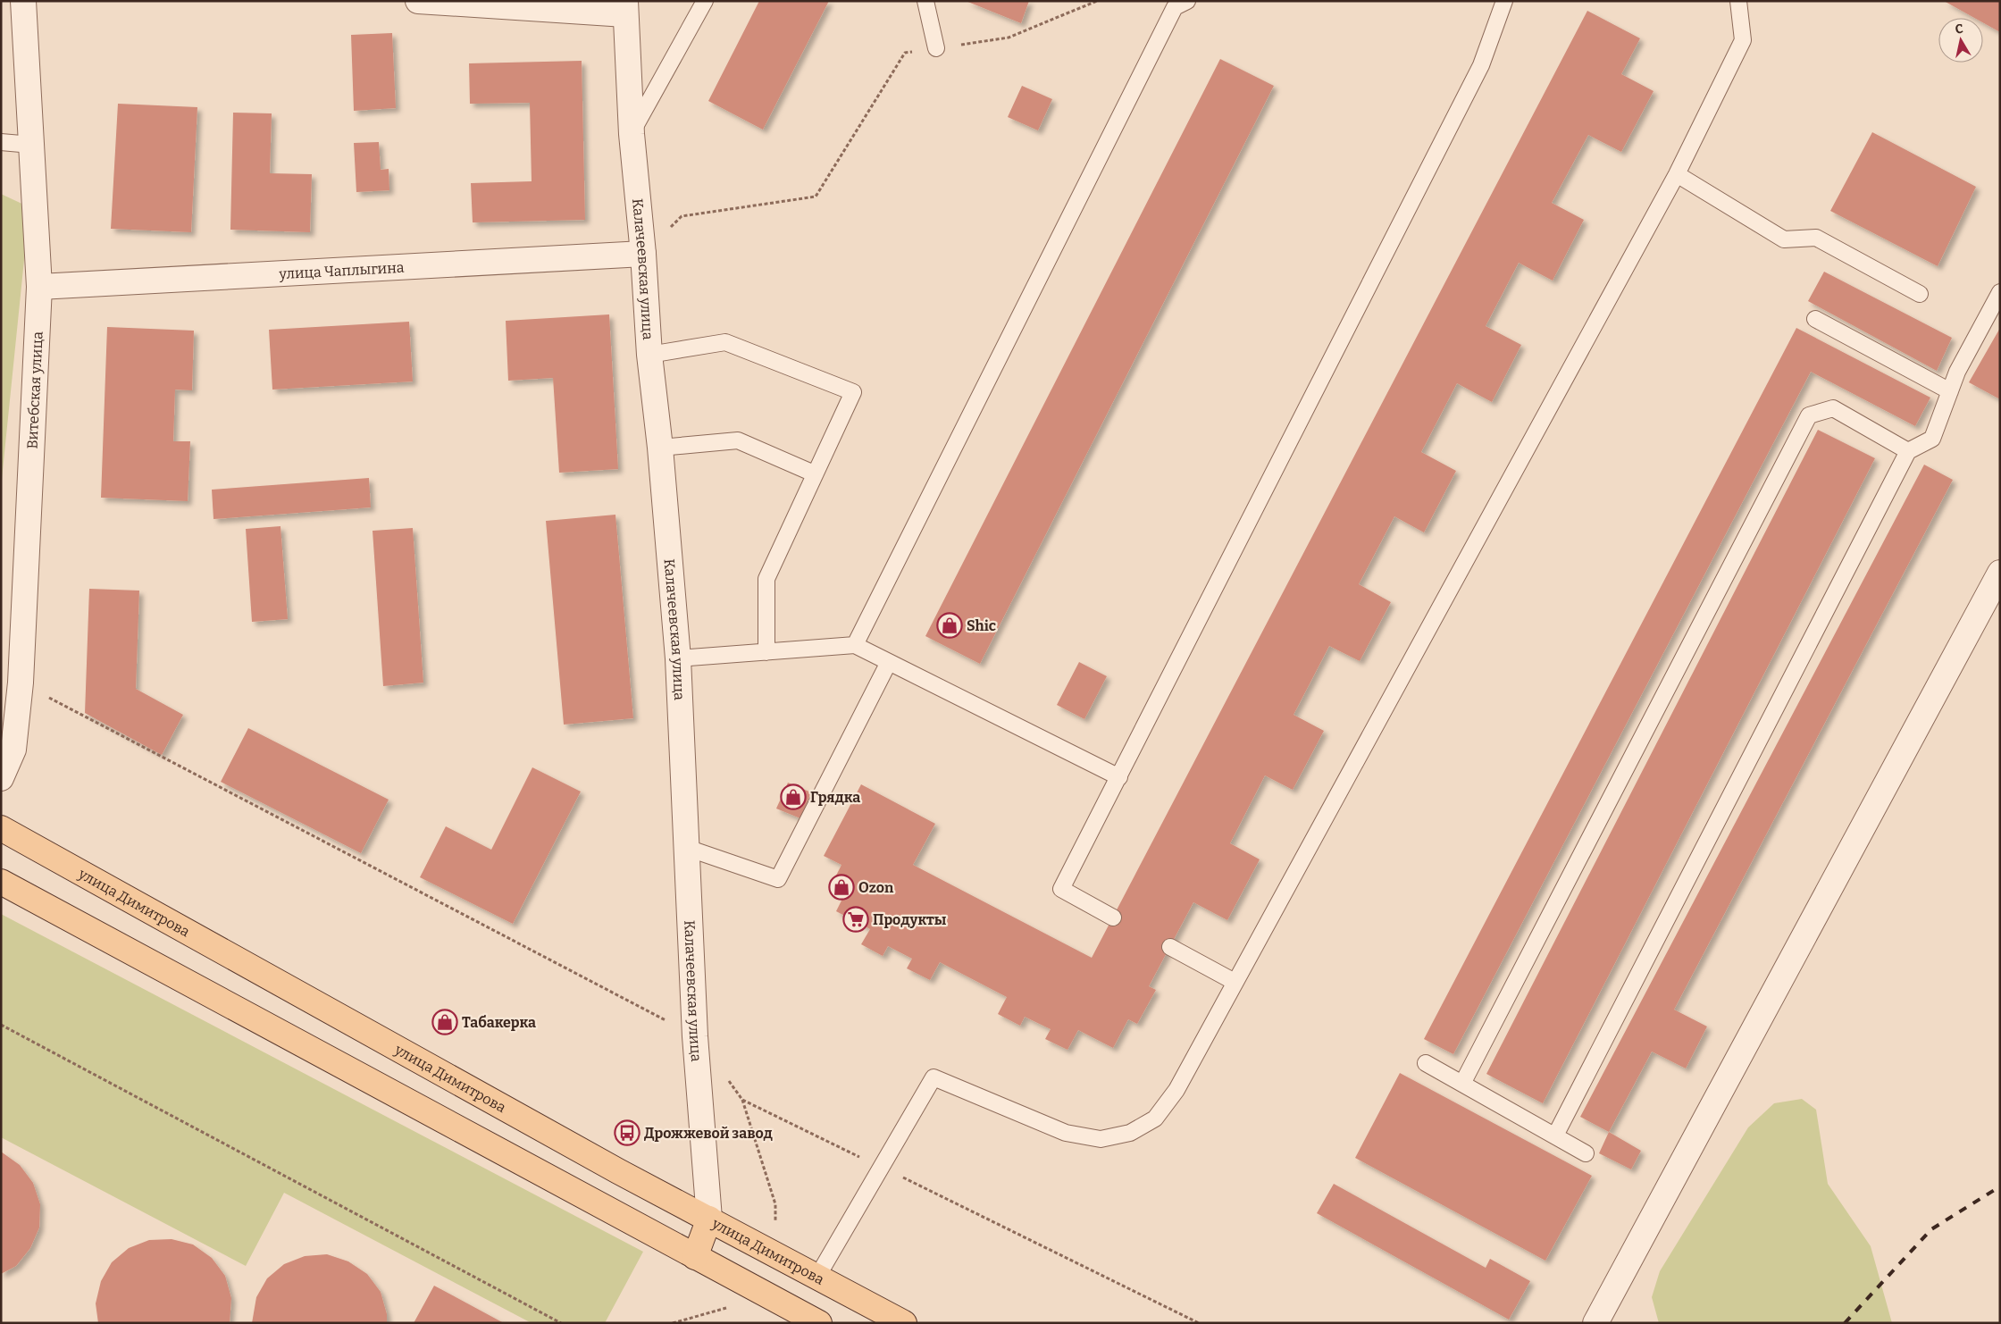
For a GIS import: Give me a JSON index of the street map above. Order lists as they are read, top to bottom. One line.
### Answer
{"streets":{"main road":["Калачеевская улица","улица Димитрова"],"street":["улица Чаплыгина","Витебская улица"]},"crossings":[["улица Чаплыгина","Калачеевская улица"],["улица Чаплыгина","Витебская улица"],["Калачеевская улица","улица Димитрова"]],"places":{"shop":["Shic","Грядка","Ozon","Табакерка"],"supermarket":["Продукты"],"bus stop":["Дрожжевой завод"]},"north":"top"}
